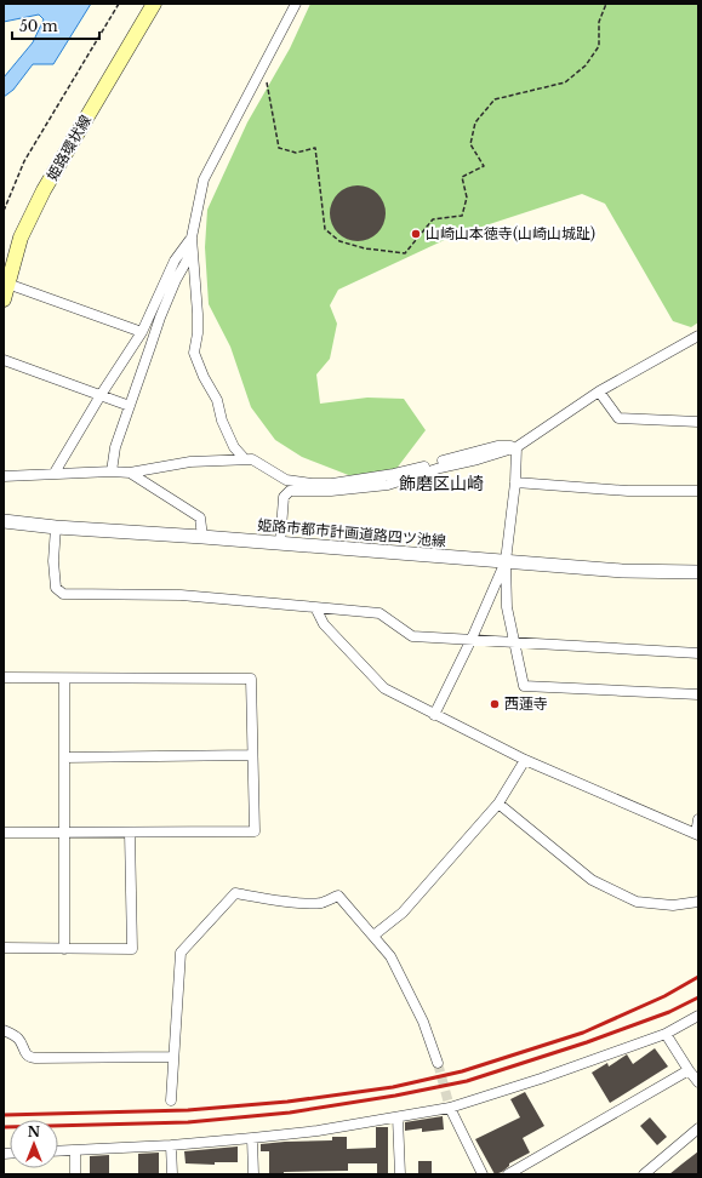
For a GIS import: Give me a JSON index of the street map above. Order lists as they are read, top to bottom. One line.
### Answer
{"streets":{"main road":["姫路環状線"],"street":["姫路市都市計画道路四ツ池線"]},"districts":["飾磨区山崎"],"places":["山崎山本徳寺(山崎山城趾)","西蓮寺"],"scale_bar":"50 m","north":"top"}
